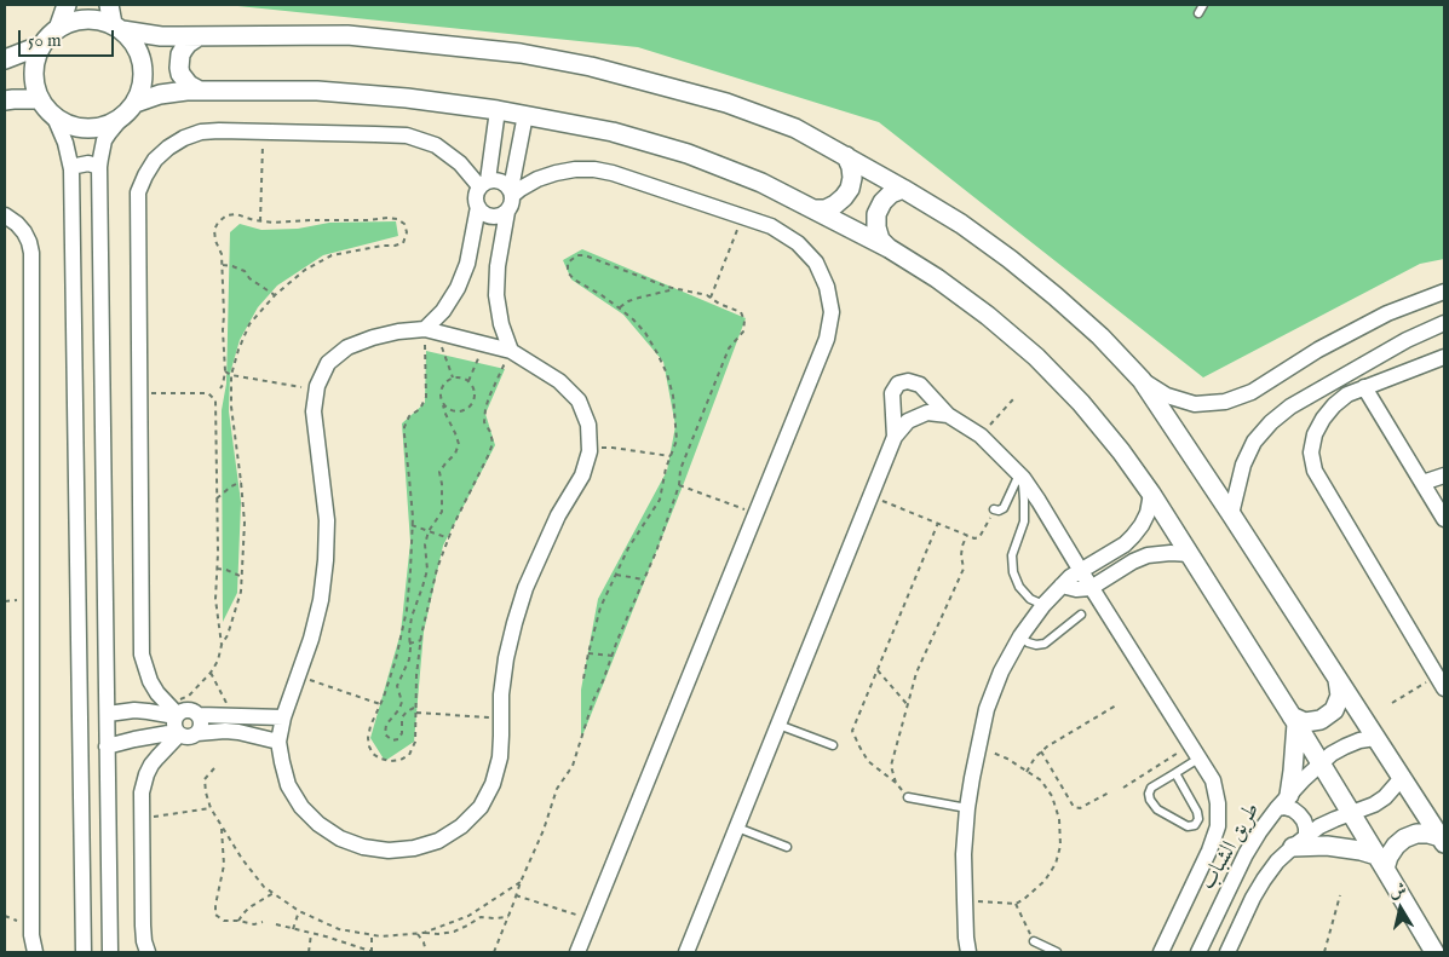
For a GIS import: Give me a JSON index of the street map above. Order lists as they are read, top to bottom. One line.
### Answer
{"streets":{"street":["طريق الشباب"]},"scale_bar":"50 m","north":"top"}
